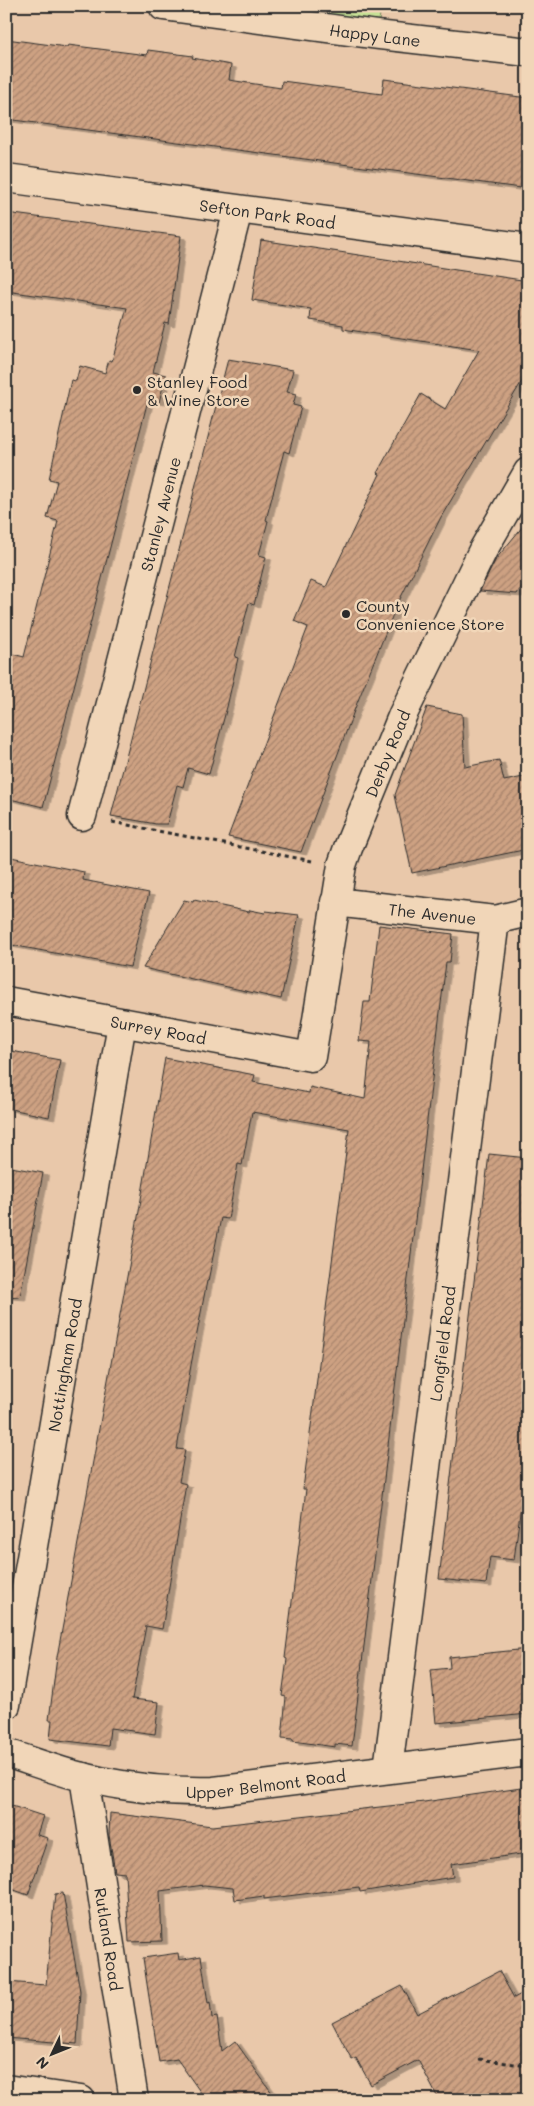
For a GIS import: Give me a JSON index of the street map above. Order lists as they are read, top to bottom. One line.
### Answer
{"streets":{"street":["Happy Lane","Sefton Park Road","Stanley Avenue","Derby Road","The Avenue","Surrey Road","Longfield Road","Nottingham Road","Upper Belmont Road","Rutland Road"]},"crossings":[["Sefton Park Road","Stanley Avenue"],["Derby Road","The Avenue"],["Derby Road","Surrey Road"],["The Avenue","Longfield Road"],["Surrey Road","Nottingham Road"],["Longfield Road","Upper Belmont Road"],["Upper Belmont Road","Rutland Road"]],"places":["Stanley Food & Wine Store","County Convenience Store"],"north":"bottom left"}
